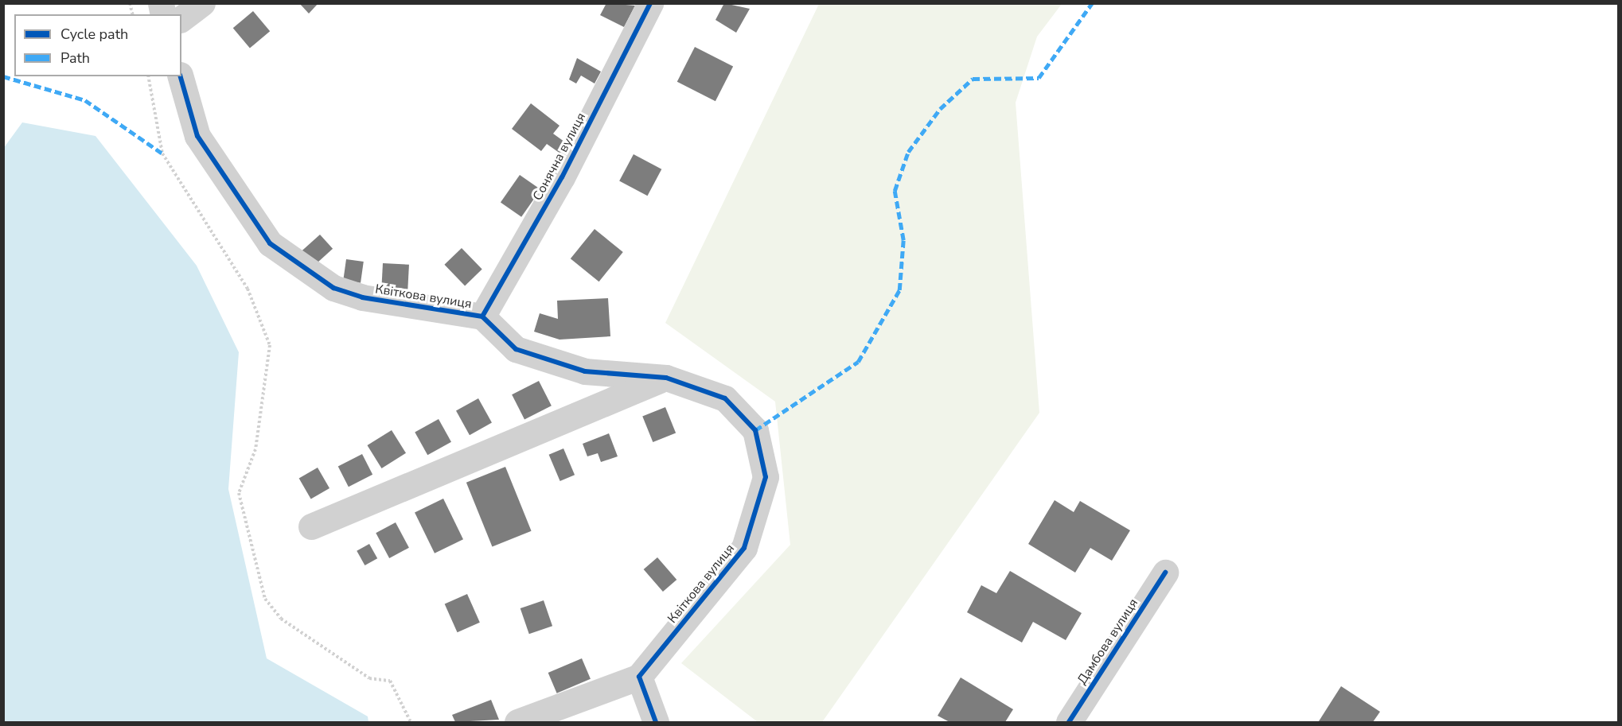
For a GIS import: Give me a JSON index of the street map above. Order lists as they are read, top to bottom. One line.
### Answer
{"streets":{"street":["Сонячна вулиця","Квіткова вулиця","Дамбова вулиця"]},"crossings":[["Сонячна вулиця","Квіткова вулиця"]],"legend":["Cycle path","Path"]}
